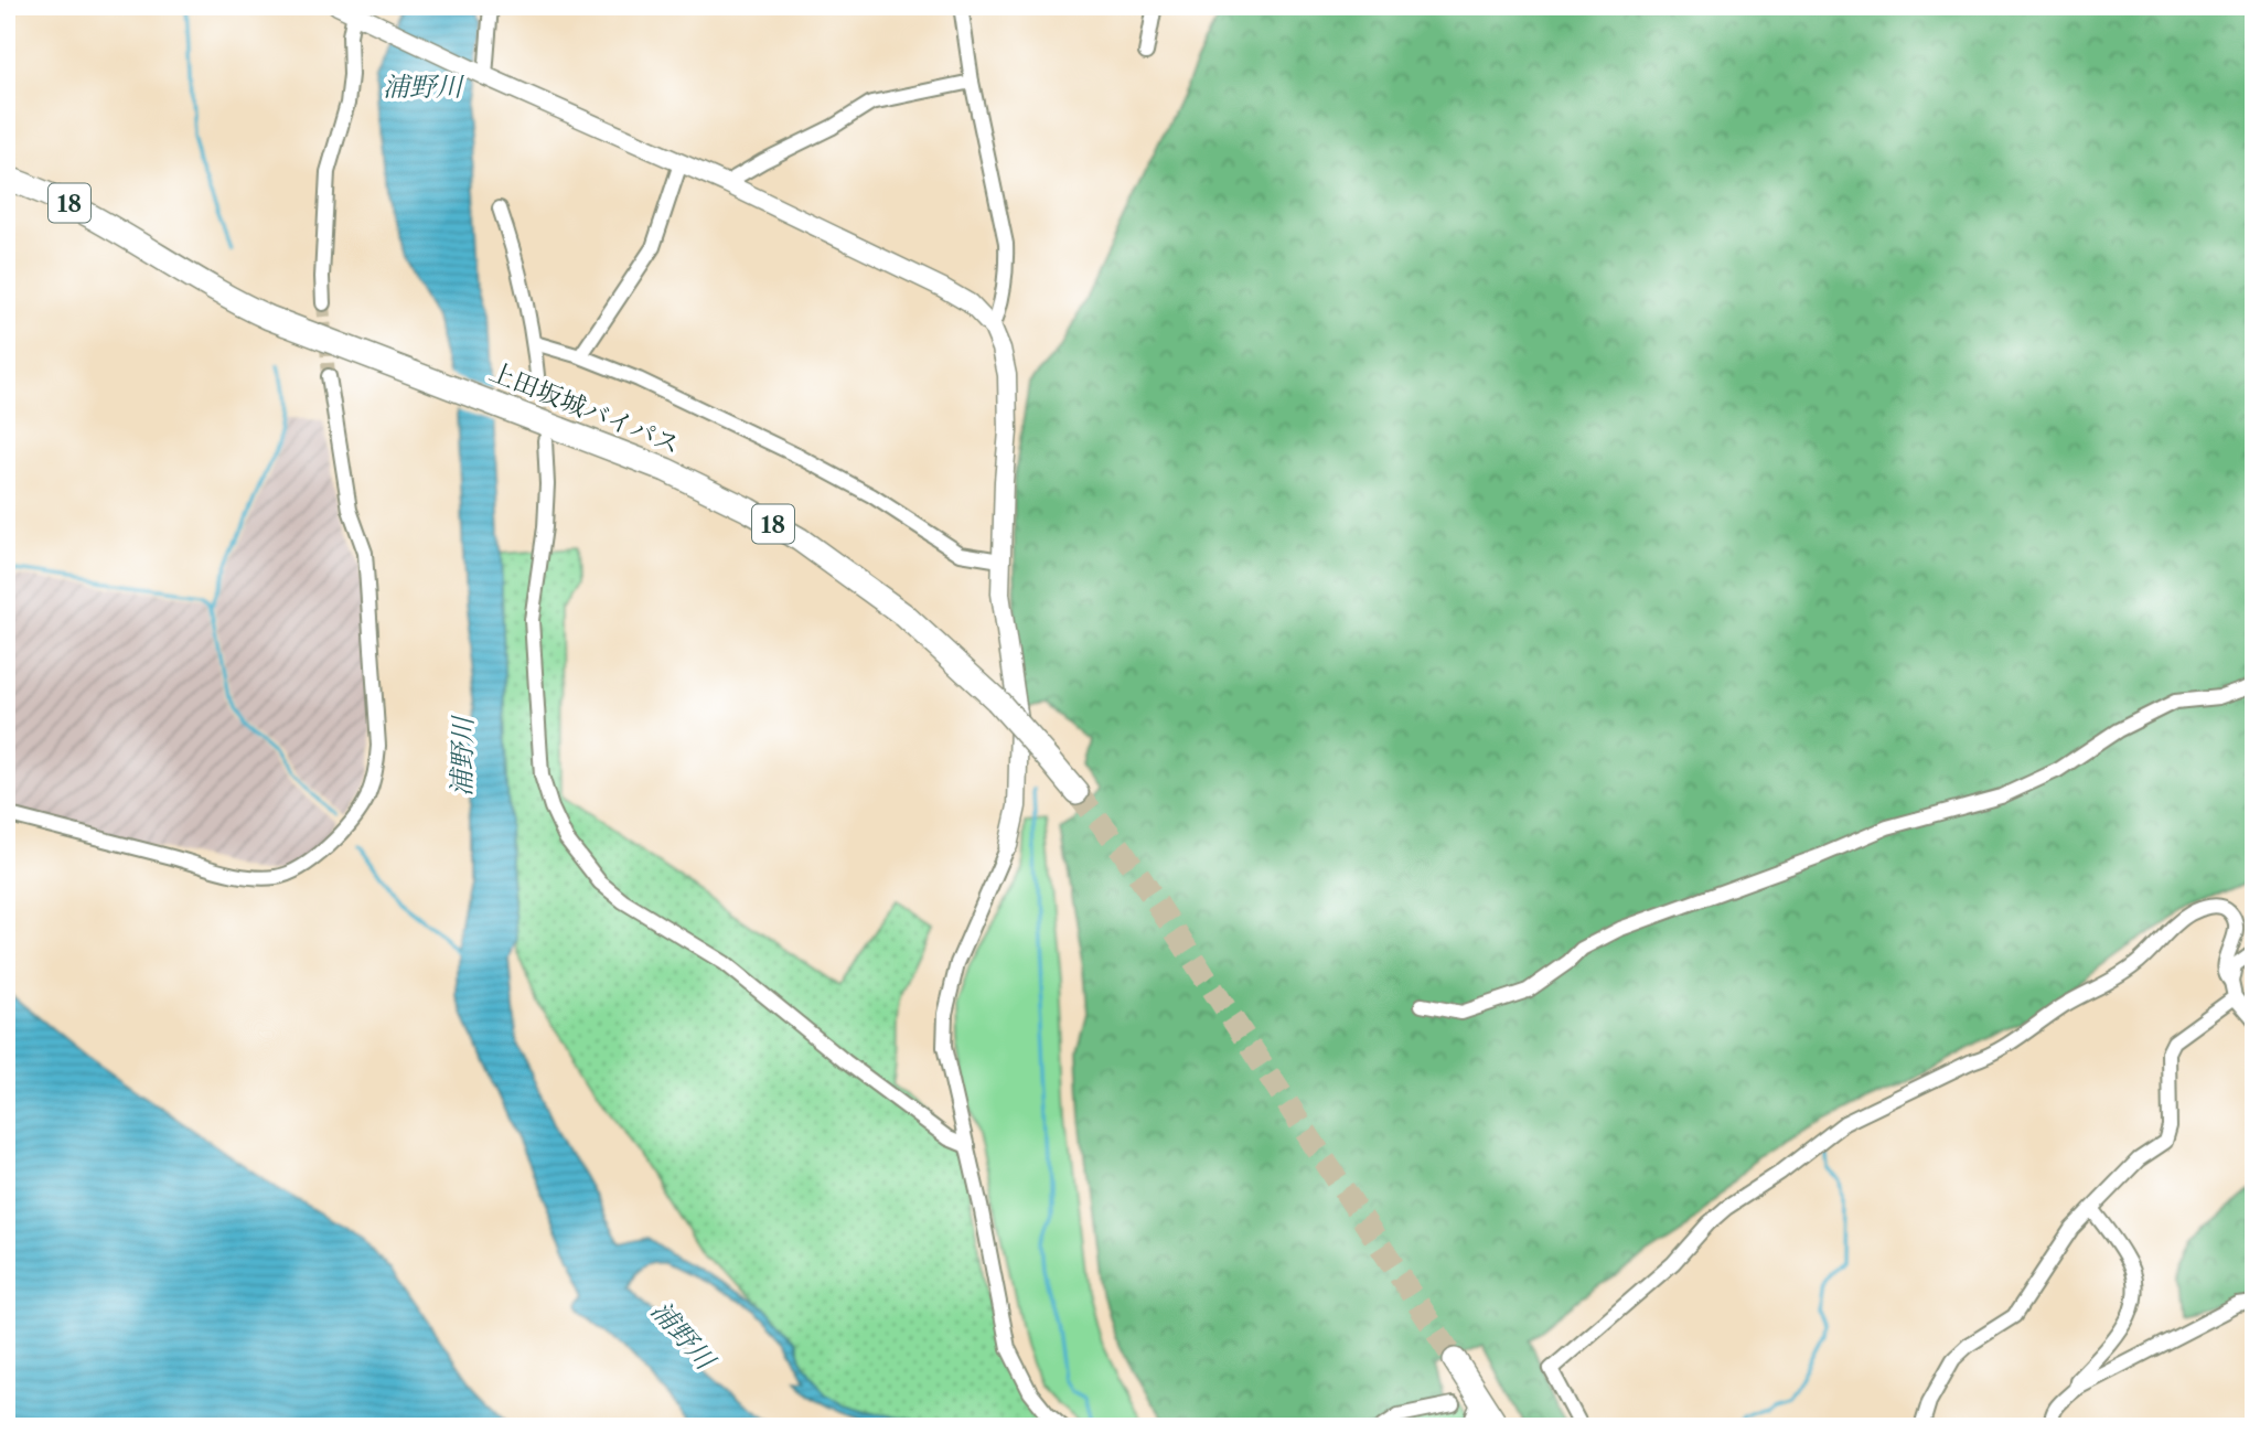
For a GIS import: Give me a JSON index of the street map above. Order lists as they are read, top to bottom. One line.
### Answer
{"streets":{"highway":["18","上田坂城バイパス"]},"water":["浦野川"]}
